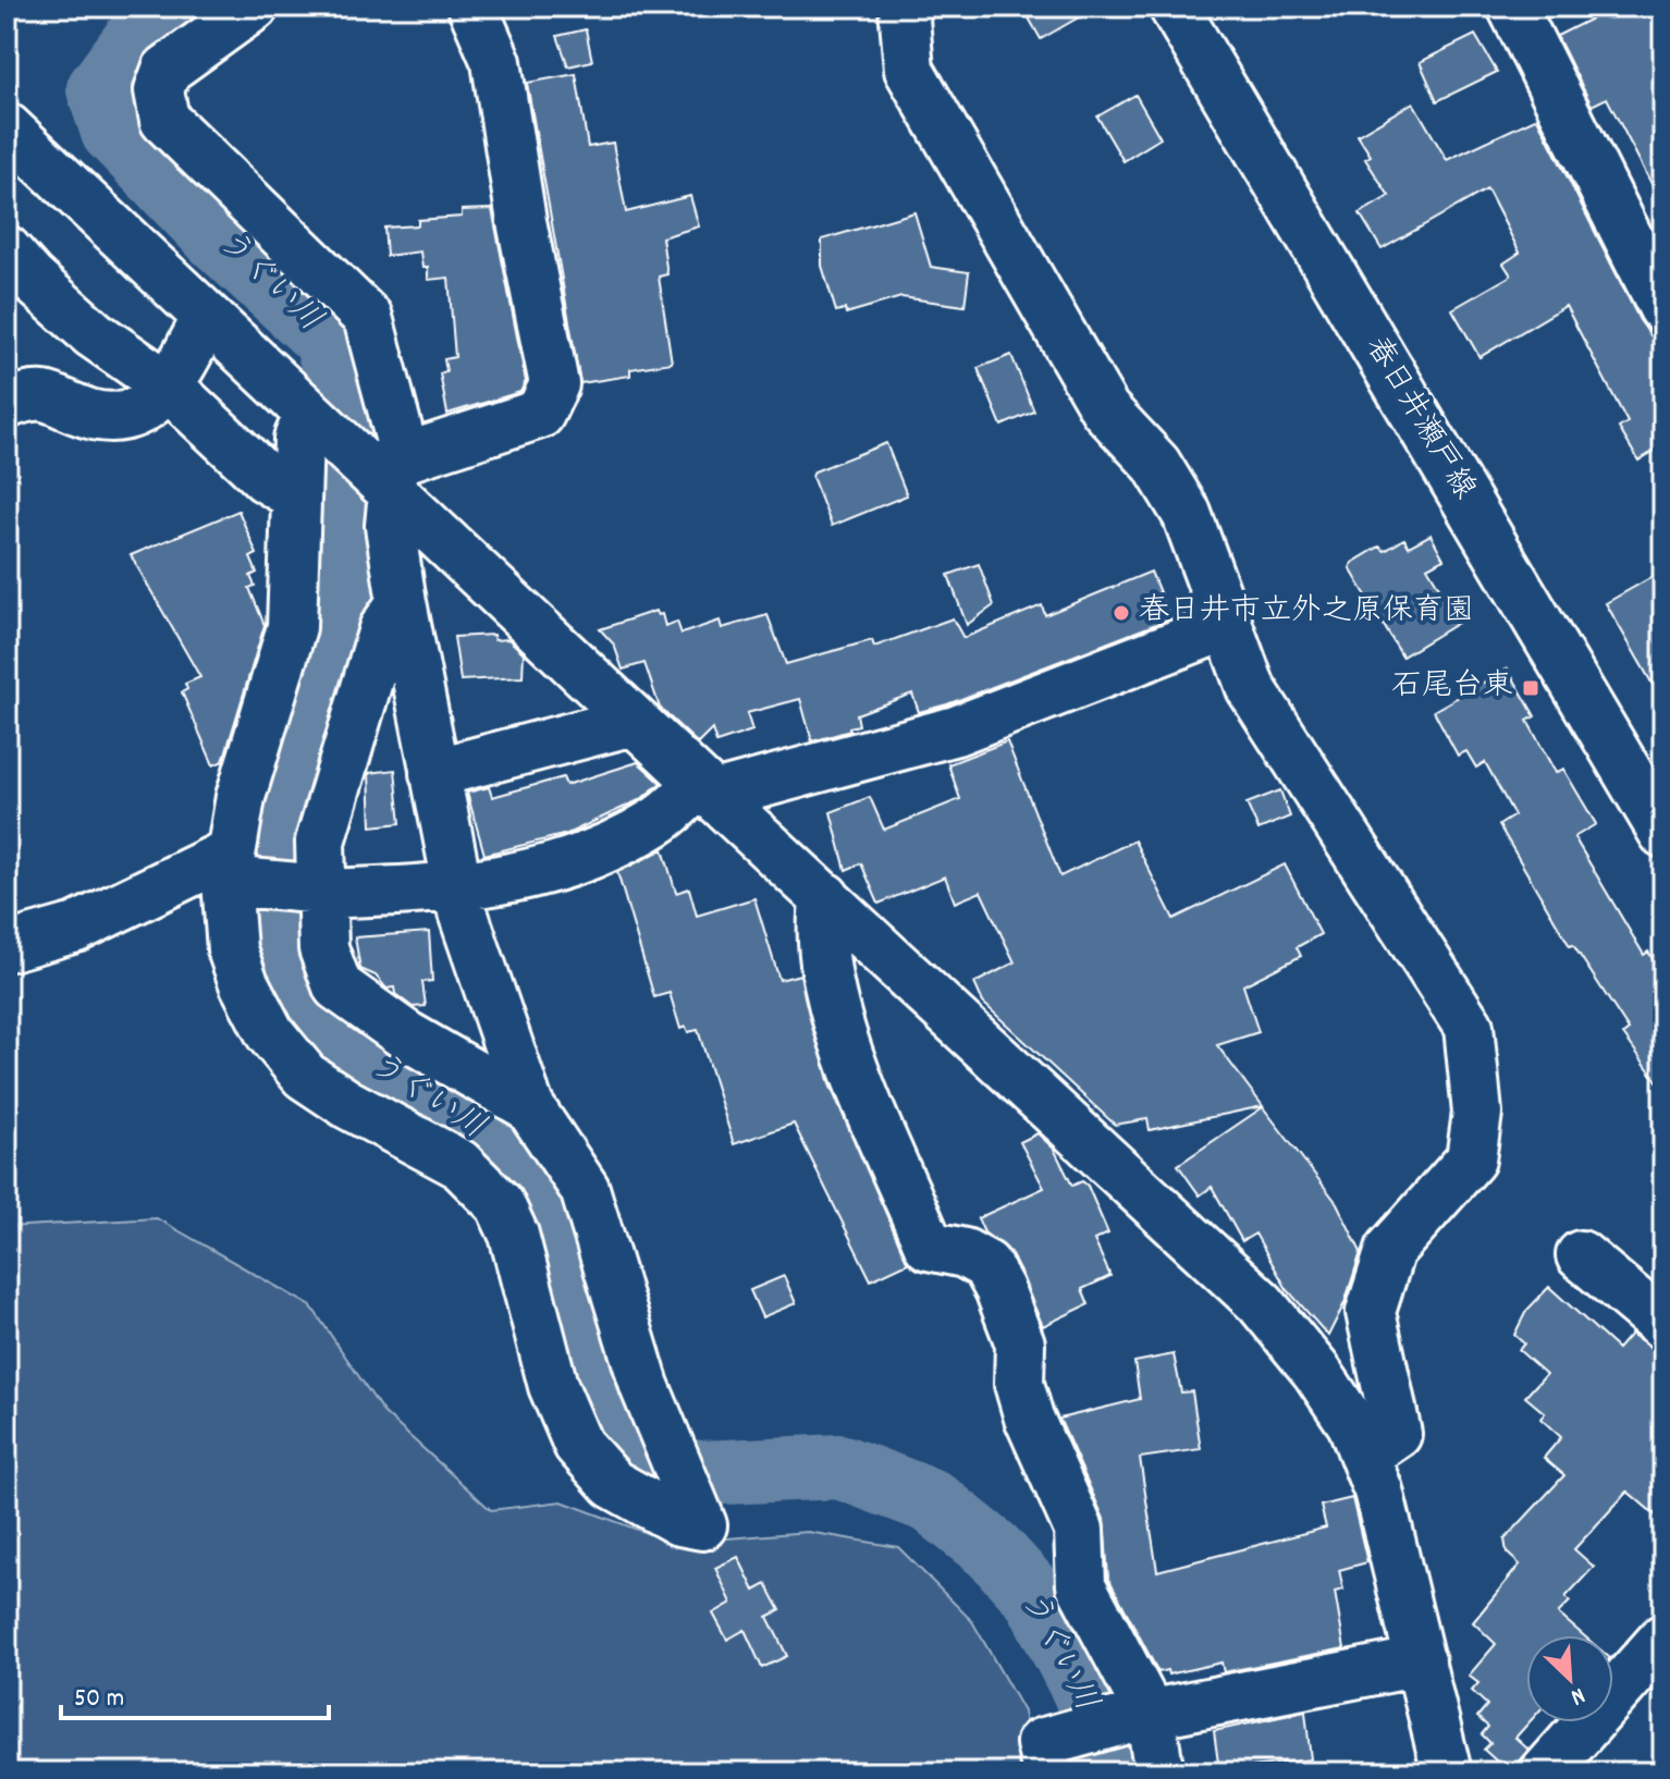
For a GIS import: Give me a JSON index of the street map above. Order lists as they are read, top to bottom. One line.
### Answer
{"streets":{"street":["春日井瀬戸線"]},"water":["うぐい川"],"places":{"other":["春日井市立外之原保育園"],"transit":["石尾台東"]},"scale_bar":"50 m","north":"bottom right"}
